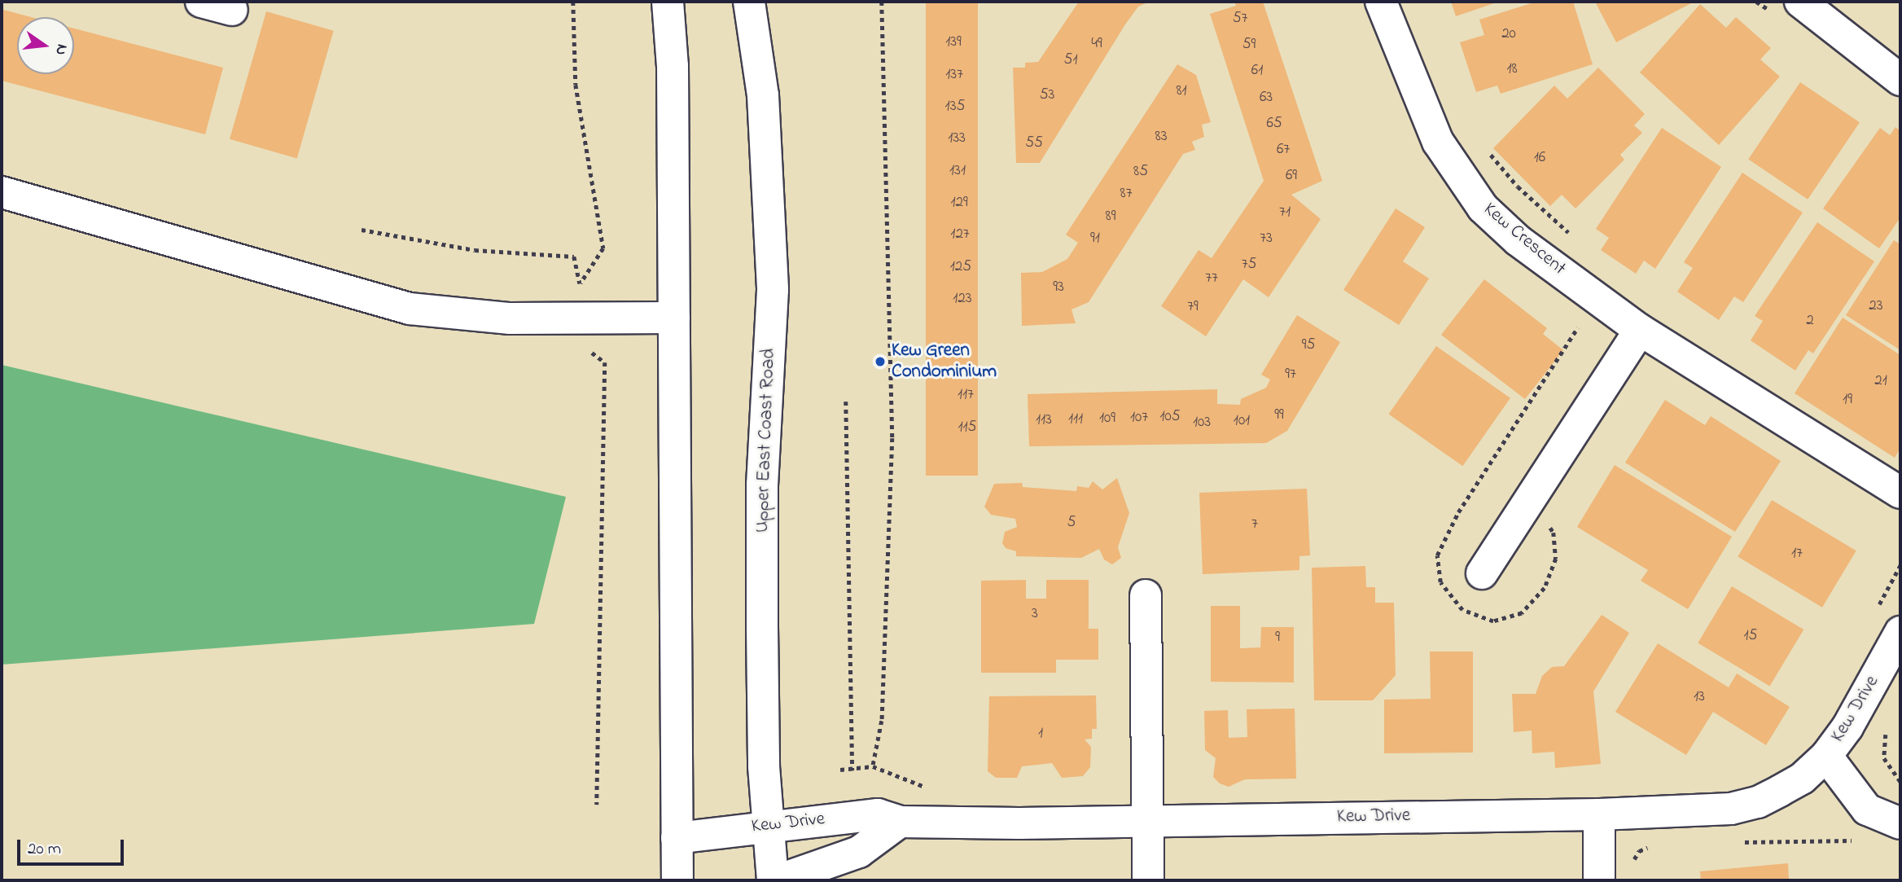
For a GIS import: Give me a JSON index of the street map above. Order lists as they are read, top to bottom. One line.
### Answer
{"streets":{"street":["Kew Crescent","Upper East Coast Road","Kew Drive"]},"crossings":[["Upper East Coast Road","Kew Drive"]],"places":["Kew Green Condominium"],"house_numbers":["57","20","139","49","59","51","18","61","137","81","53","63","135","65","83","133","55","67","16","131","85","69","87","129","71","89","127","91","73","75","125","77","93","123","23","79","2","95","97","21","117","19","99","105","107","109","111","113","101","103","115","5","7","17","3","15","9","13","1"],"scale_bar":"20 m","north":"right"}
